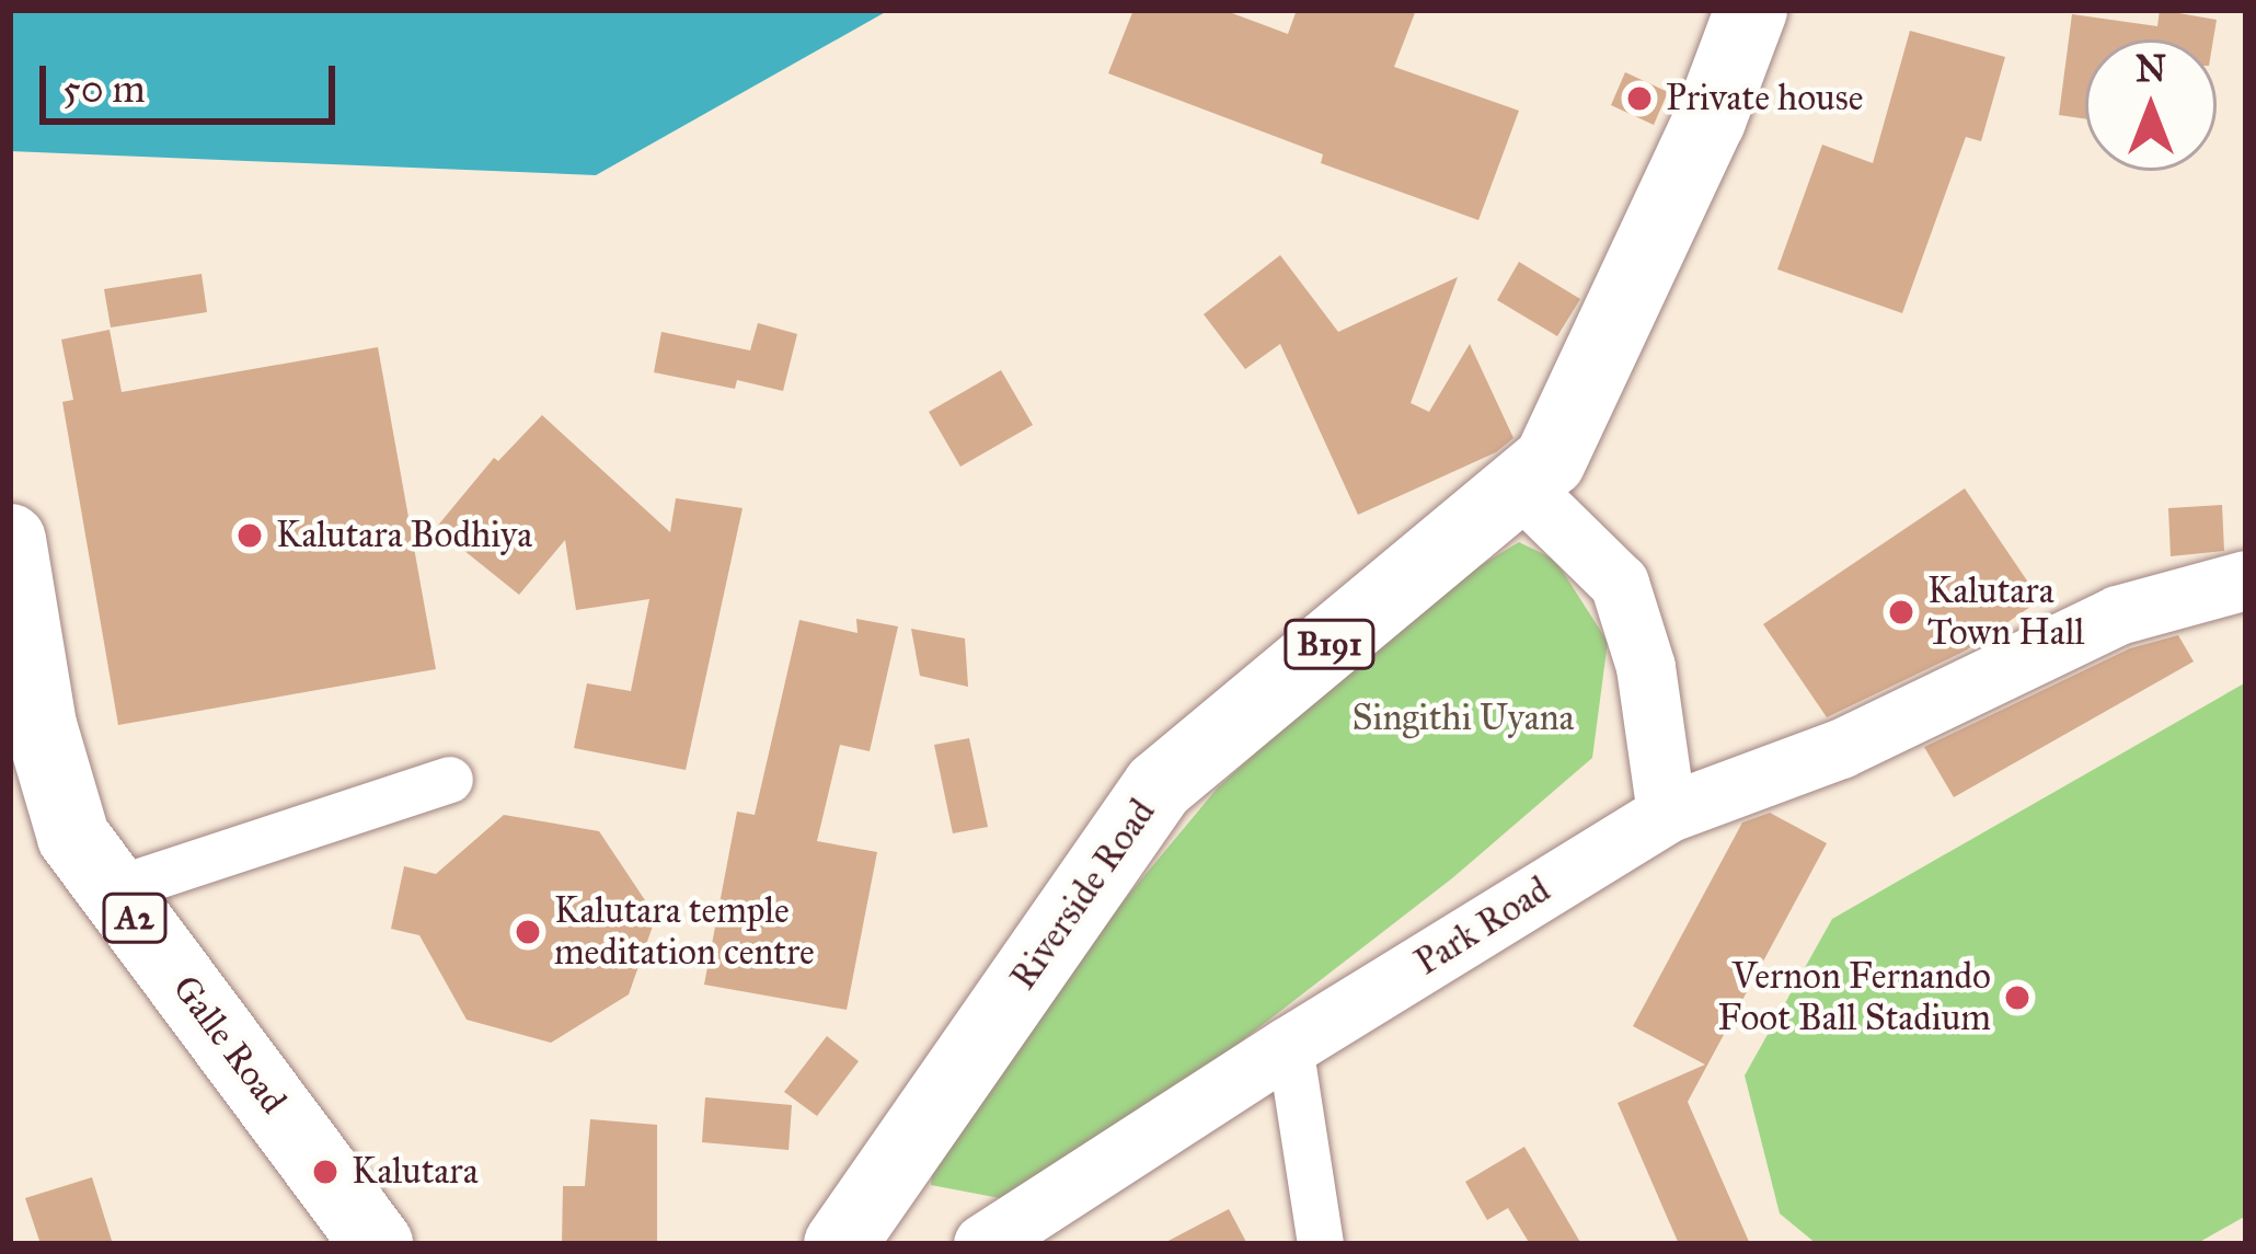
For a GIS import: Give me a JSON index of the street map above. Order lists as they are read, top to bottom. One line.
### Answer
{"streets":{"main road":["B191","Riverside Road","A2","Galle Road"],"street":["Park Road"]},"parks":["Singithi Uyana"],"places":["Private house","Kalutara Bodhiya","Kalutara Town Hall","Kalutara temple meditation centre","Vernon Fernando Foot Ball Stadium","Kalutara"],"scale_bar":"50 m","north":"top"}
